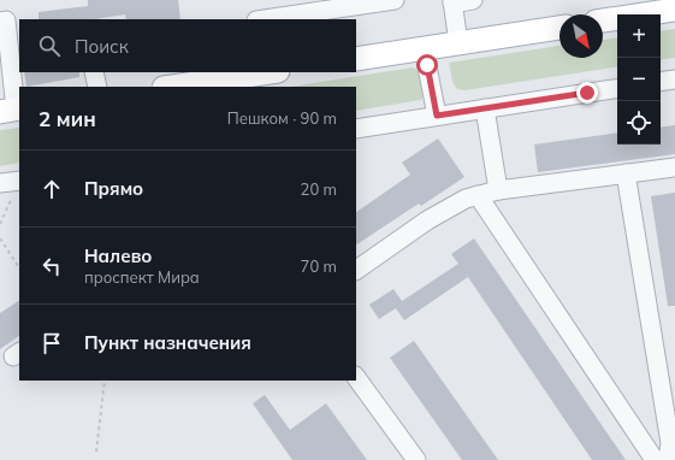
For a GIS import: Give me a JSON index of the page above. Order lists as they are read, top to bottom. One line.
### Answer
{"north":"bottom right","page":{"map_buttons":["+","−"],"search":"Поиск","heading":["2 мин","Пешком · 90 m"],"list":[["Прямо","20 m"],["Налево","проспект Мира","70 m"],"Пункт назначения"]}}
